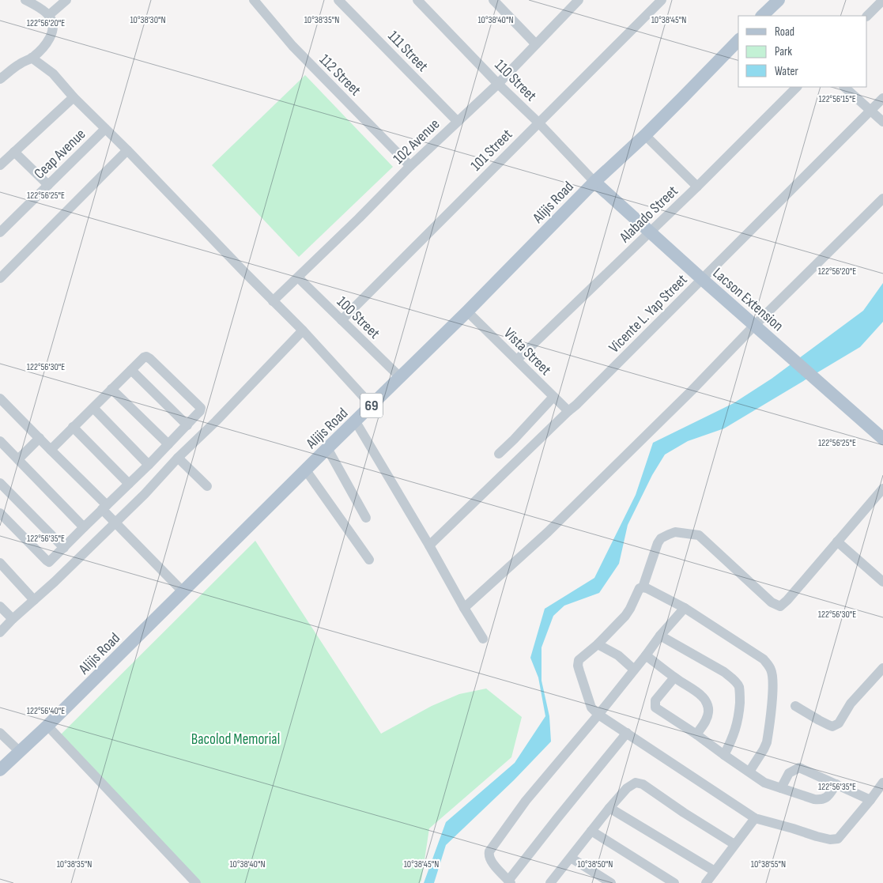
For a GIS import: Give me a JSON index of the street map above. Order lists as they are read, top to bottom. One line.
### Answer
{"streets":{"main road":["Alijis Road","Lacson Extension","69"],"street":["111 Street","112 Street","110 Street","102 Avenue","101 Street","Ceap Avenue","Alabado Street","Vicente L. Yap Street","100 Street","Vista Street"]},"crossings":[["111 Street","102 Avenue"],["112 Street","102 Avenue"],["110 Street","102 Avenue"],["110 Street","101 Street"],["110 Street","Alijis Road"],["110 Street","Lacson Extension"],["102 Avenue","100 Street"],["101 Street","100 Street"],["Alijis Road","Lacson Extension"],["Alijis Road","100 Street"],["Alijis Road","Vista Street"],["Alabado Street","Lacson Extension"],["Alabado Street","Vista Street"],["Lacson Extension","Vicente L. Yap Street"],["Vicente L. Yap Street","Vista Street"]],"parks":["Bacolod Memorial"],"legend":["Road","Park","Water"],"coordinates":["10°38'30\"N","10°38'35\"N","10°38'40\"N","10°38'45\"N","122°56'20\"E","122°56'15\"E","122°56'25\"E","122°56'30\"E","122°56'35\"E","122°56'40\"E","10°38'50\"N","10°38'55\"N"]}
